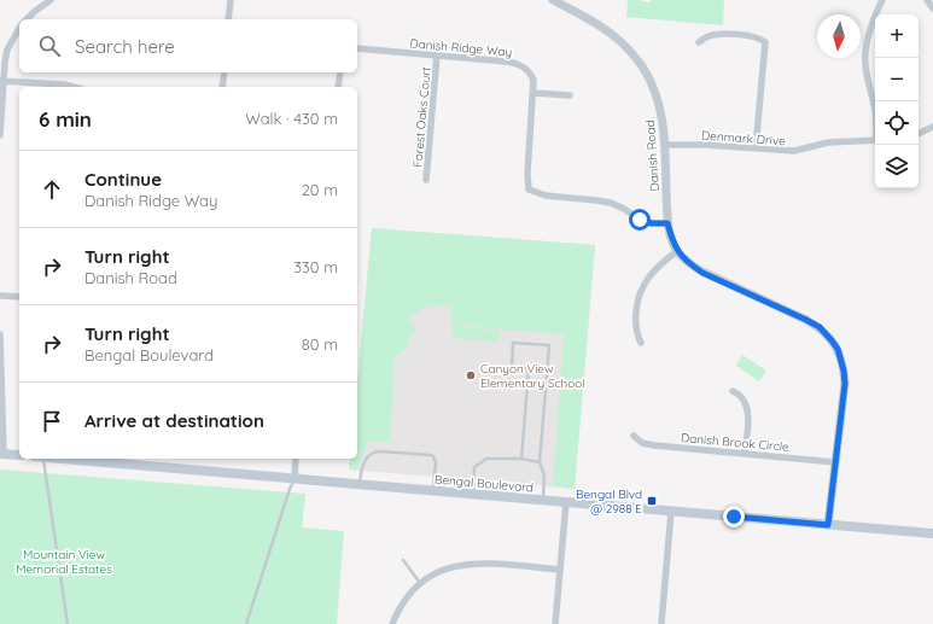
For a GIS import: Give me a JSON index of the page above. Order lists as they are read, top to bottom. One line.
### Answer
{"streets":{"main road":["Bengal Boulevard"],"street":["Danish Ridge Way","Forest Oaks Court","Denmark Drive","Danish Road","Danish Brook Circle"]},"crossings":[["Danish Ridge Way","Forest Oaks Court"],["Danish Ridge Way","Danish Road"],["Denmark Drive","Danish Road"],["Danish Road","Danish Brook Circle"],["Danish Road","Bengal Boulevard"]],"parks":["Mountain View Memorial Estates"],"places":{"other":["Canyon View Elementary School"],"transit":["Bengal Blvd @ 2988 E"]},"north":"bottom","page":{"map_buttons":["+","−"],"search":"Search here","heading":["6 min","Walk · 430 m"],"list":[["Continue","Danish Ridge Way","20 m"],["Turn right","Danish Road","330 m"],["Turn right","Bengal Boulevard","80 m"],"Arrive at destination"]}}
